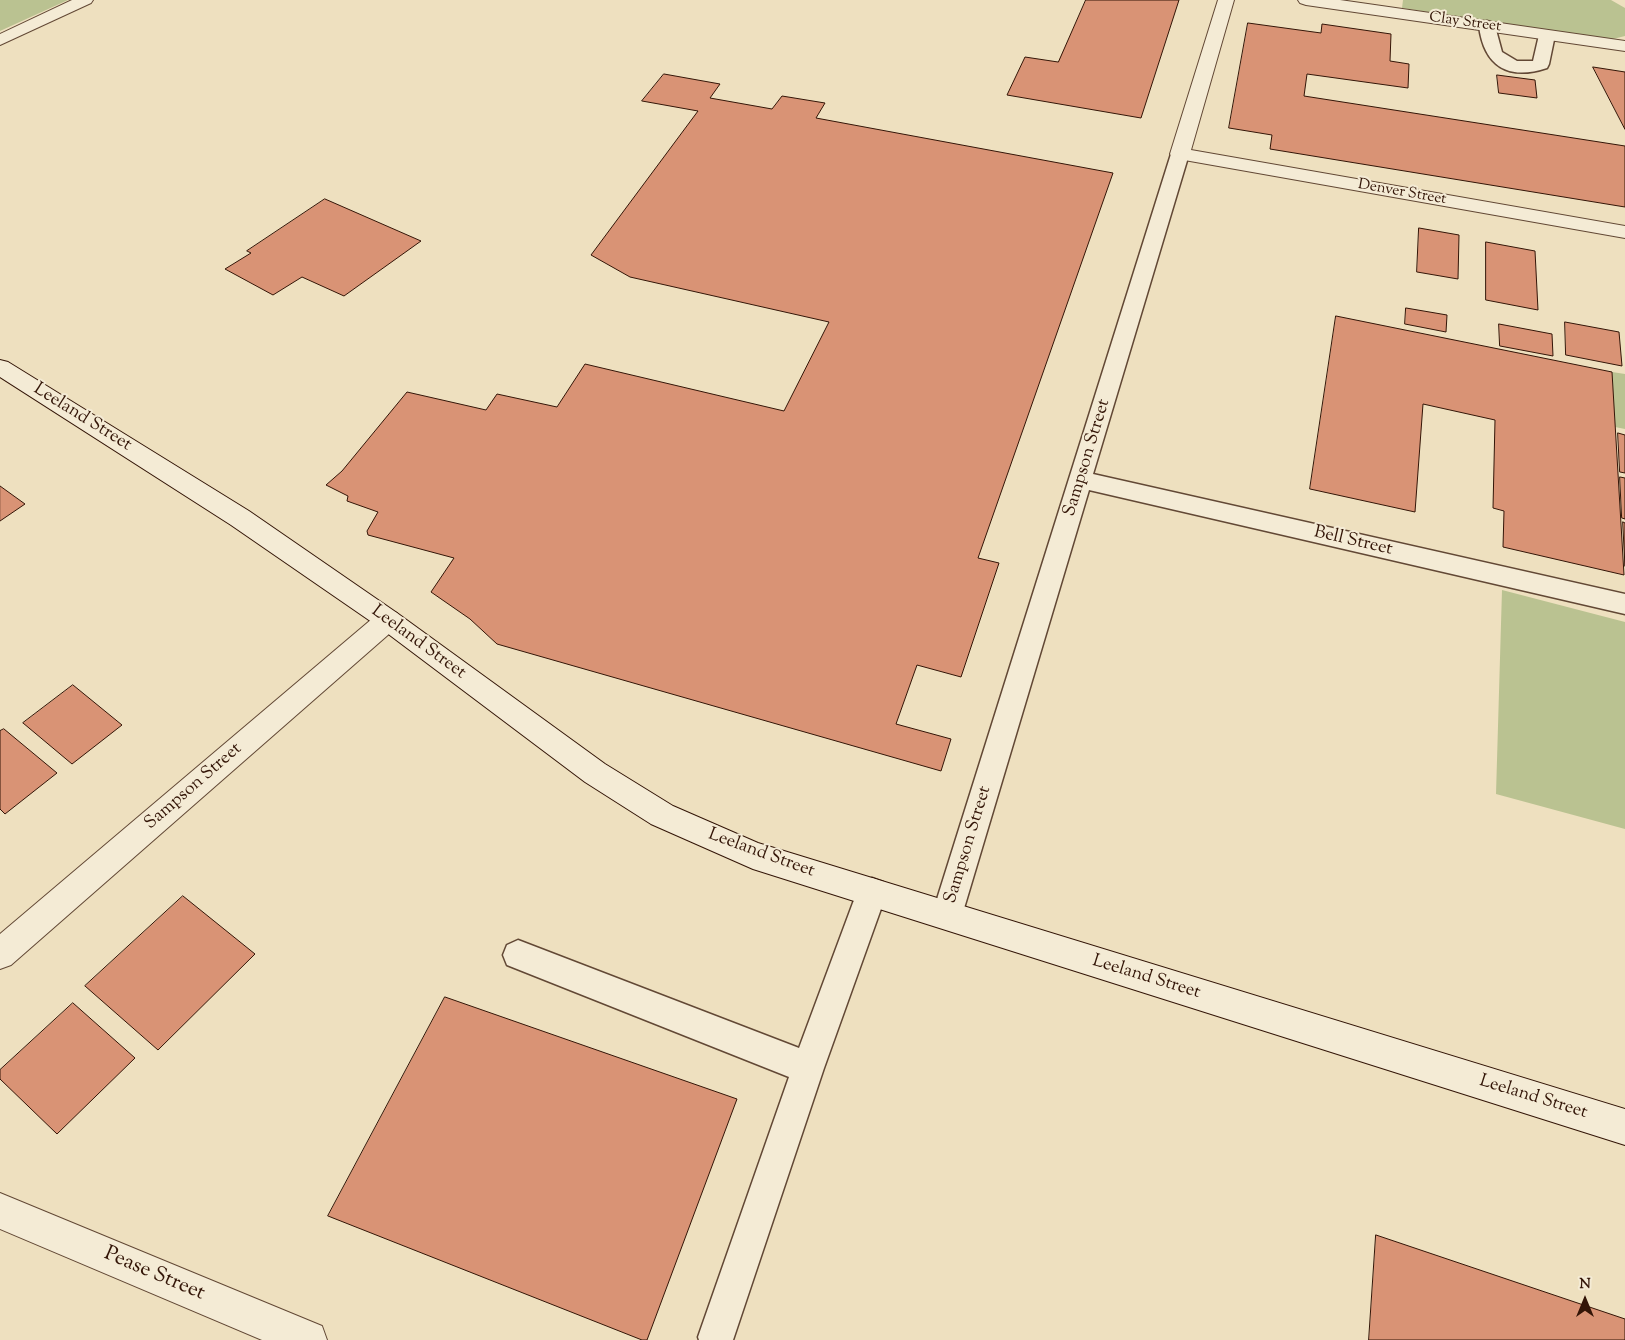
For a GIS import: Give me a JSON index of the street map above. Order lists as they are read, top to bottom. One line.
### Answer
{"streets":{"street":["Clay Street","Denver Street","Leeland Street","Sampson Street","Pease Street"],"lane":["Bell Street"]},"crossings":[["Denver Street","Sampson Street"],["Leeland Street","Sampson Street"],["Sampson Street","Bell Street"]],"north":"top"}
